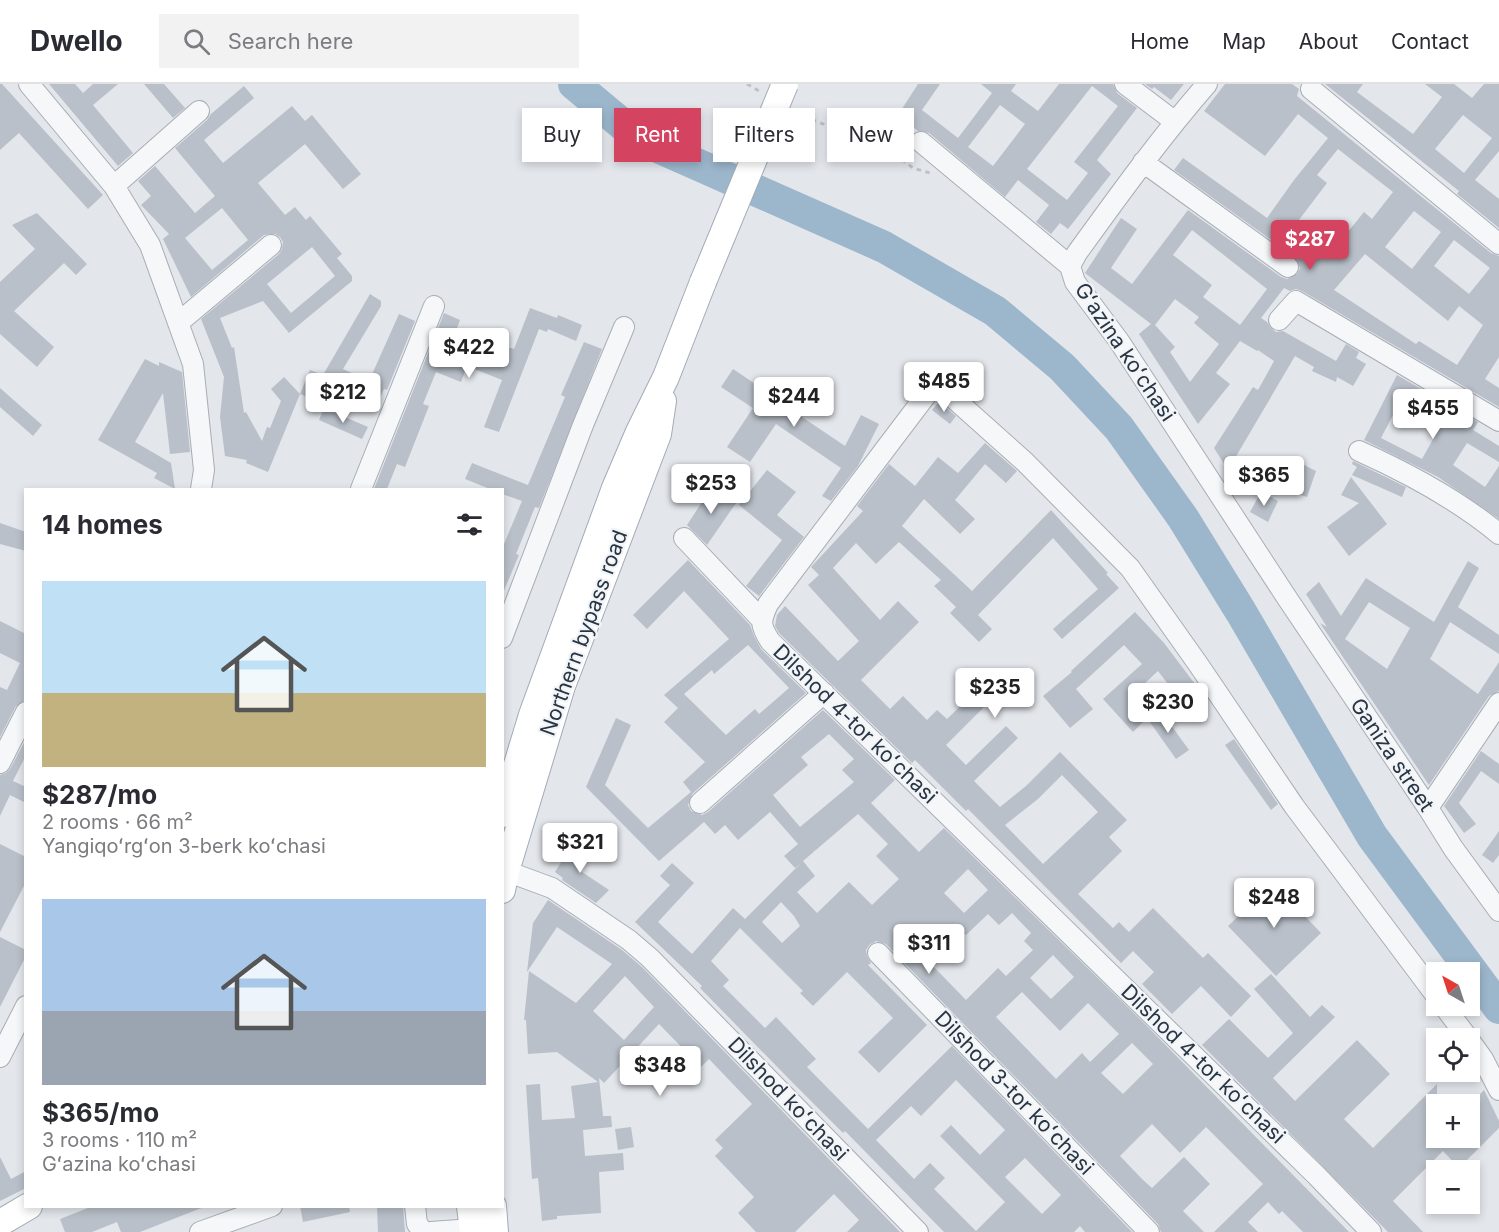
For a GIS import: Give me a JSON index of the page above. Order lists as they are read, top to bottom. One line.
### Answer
{"streets":{"main road":["Northern bypass road"],"street":["Gʻazina koʻchasi","Dilshod 4-tor koʻchasi","Ganiza street","Dilshod 3-tor koʻchasi","Dilshod koʻchasi"]},"crossings":[["Gʻazina koʻchasi","Ganiza street"],["Northern bypass road","Dilshod koʻchasi"]],"north":"top left","page":{"header":"Dwello","search":"Search here","nav":["Home","Map","About","Contact"],"chip":["Buy","Rent","Filters","New"],"price":["$287","$422","$485","$212","$244","$455","$365","$253","$235","$230","$321","$248","$311","$348"],"heading":"14 homes","list":[{"name":"$287/mo","note":"2 rooms · 66 m² · Yangiqoʻrgʻon 3-berk koʻchasi"},{"name":"$365/mo","note":"3 rooms · 110 m² · Gʻazina koʻchasi"}],"map_buttons":["+","−"]}}
